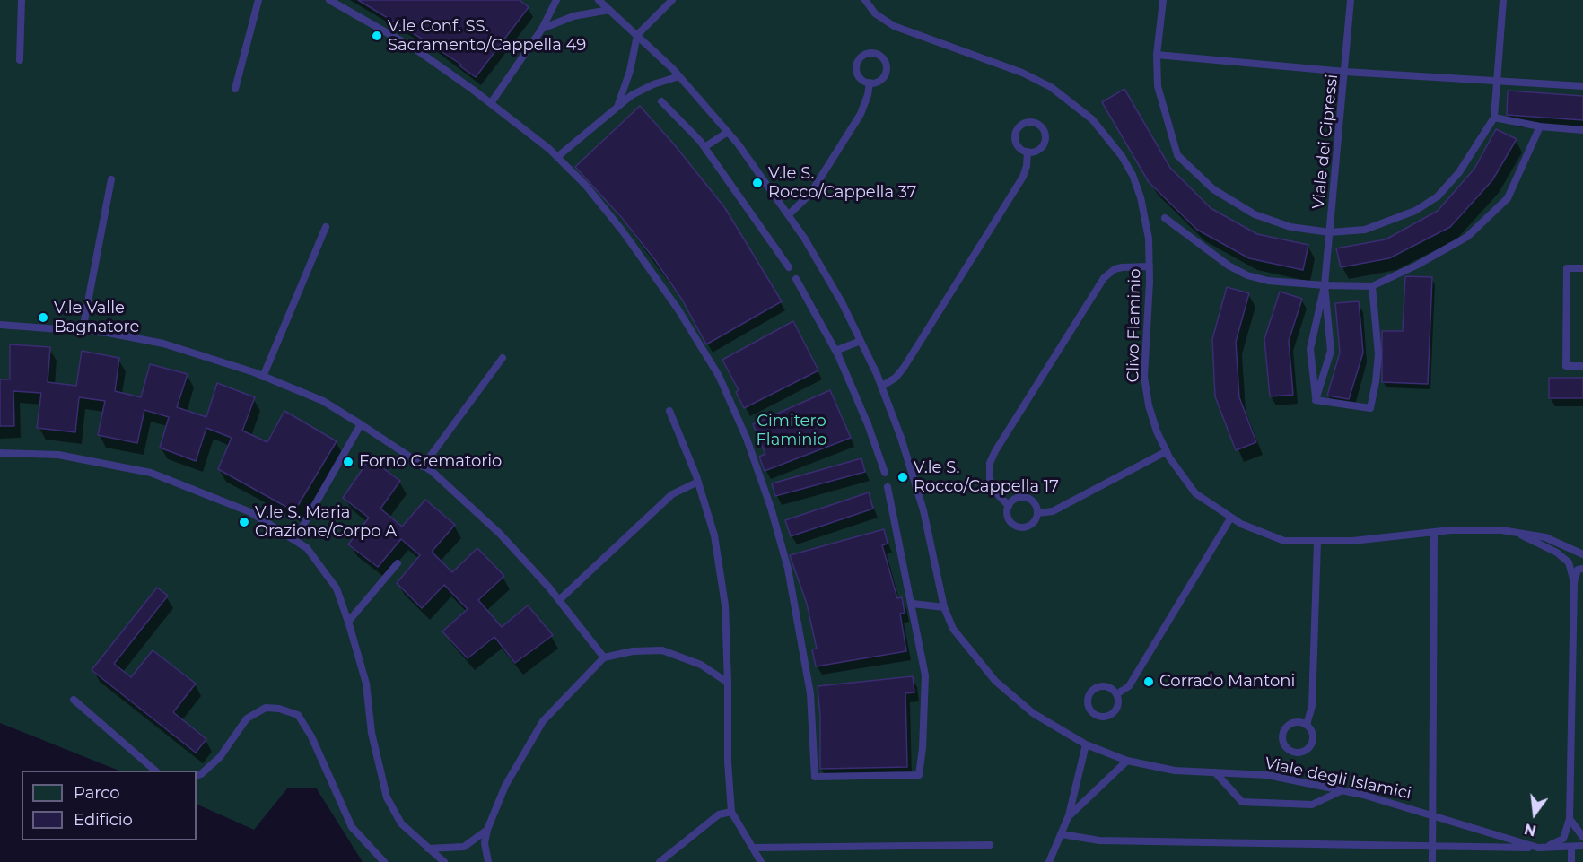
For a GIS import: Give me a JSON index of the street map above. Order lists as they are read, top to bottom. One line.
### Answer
{"streets":{"lane":["Viale dei Cipressi","Clivo Flaminio","Viale degli Islamici"]},"parks":["Cimitero Flaminio"],"places":["V.le Conf. SS. Sacramento/Cappella 49","V.le S. Rocco/Cappella 37","V.le Valle Bagnatore","Forno Crematorio","V.le S. Rocco/Cappella 17","V.le S. Maria Orazione/Corpo A","Corrado Mantoni"],"legend":["Parco","Edificio"],"north":"bottom"}
